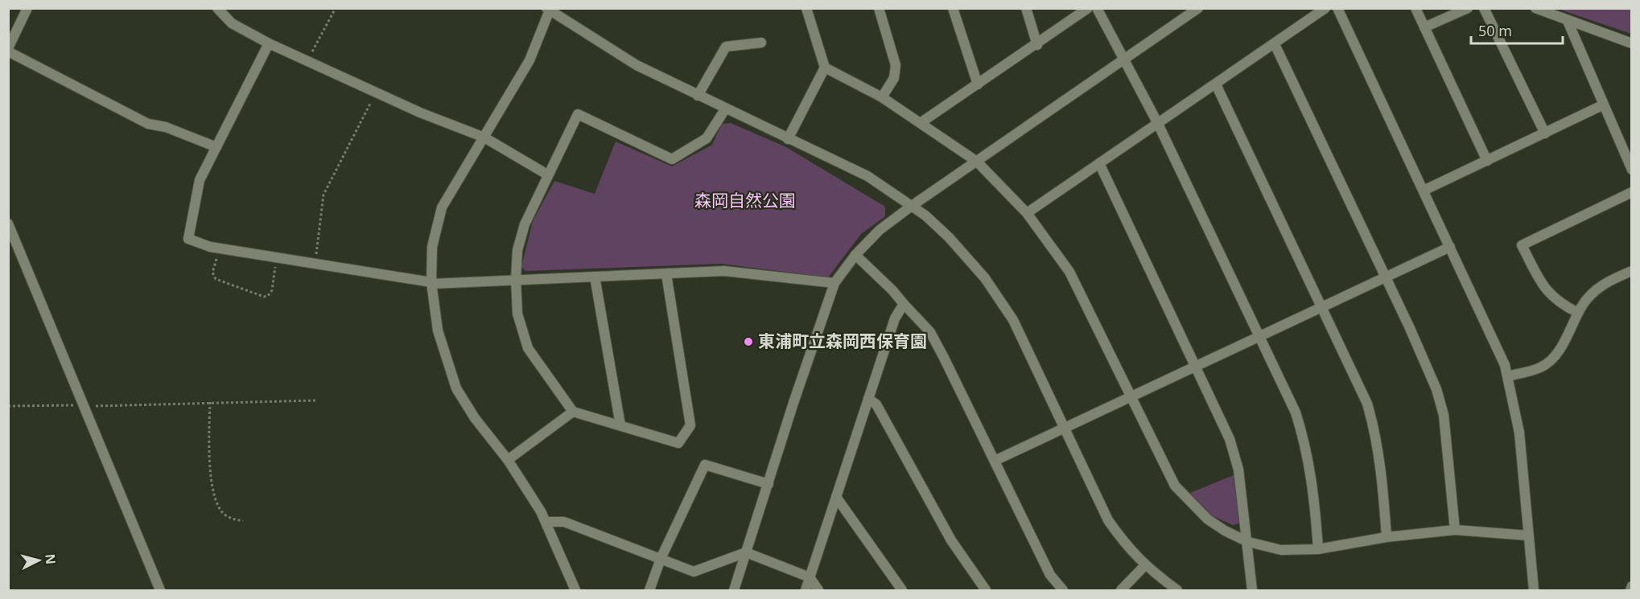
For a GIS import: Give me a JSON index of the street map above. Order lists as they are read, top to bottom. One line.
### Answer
{"parks":["森岡自然公園"],"places":["東浦町立森岡西保育園"],"scale_bar":"50 m","north":"right"}
